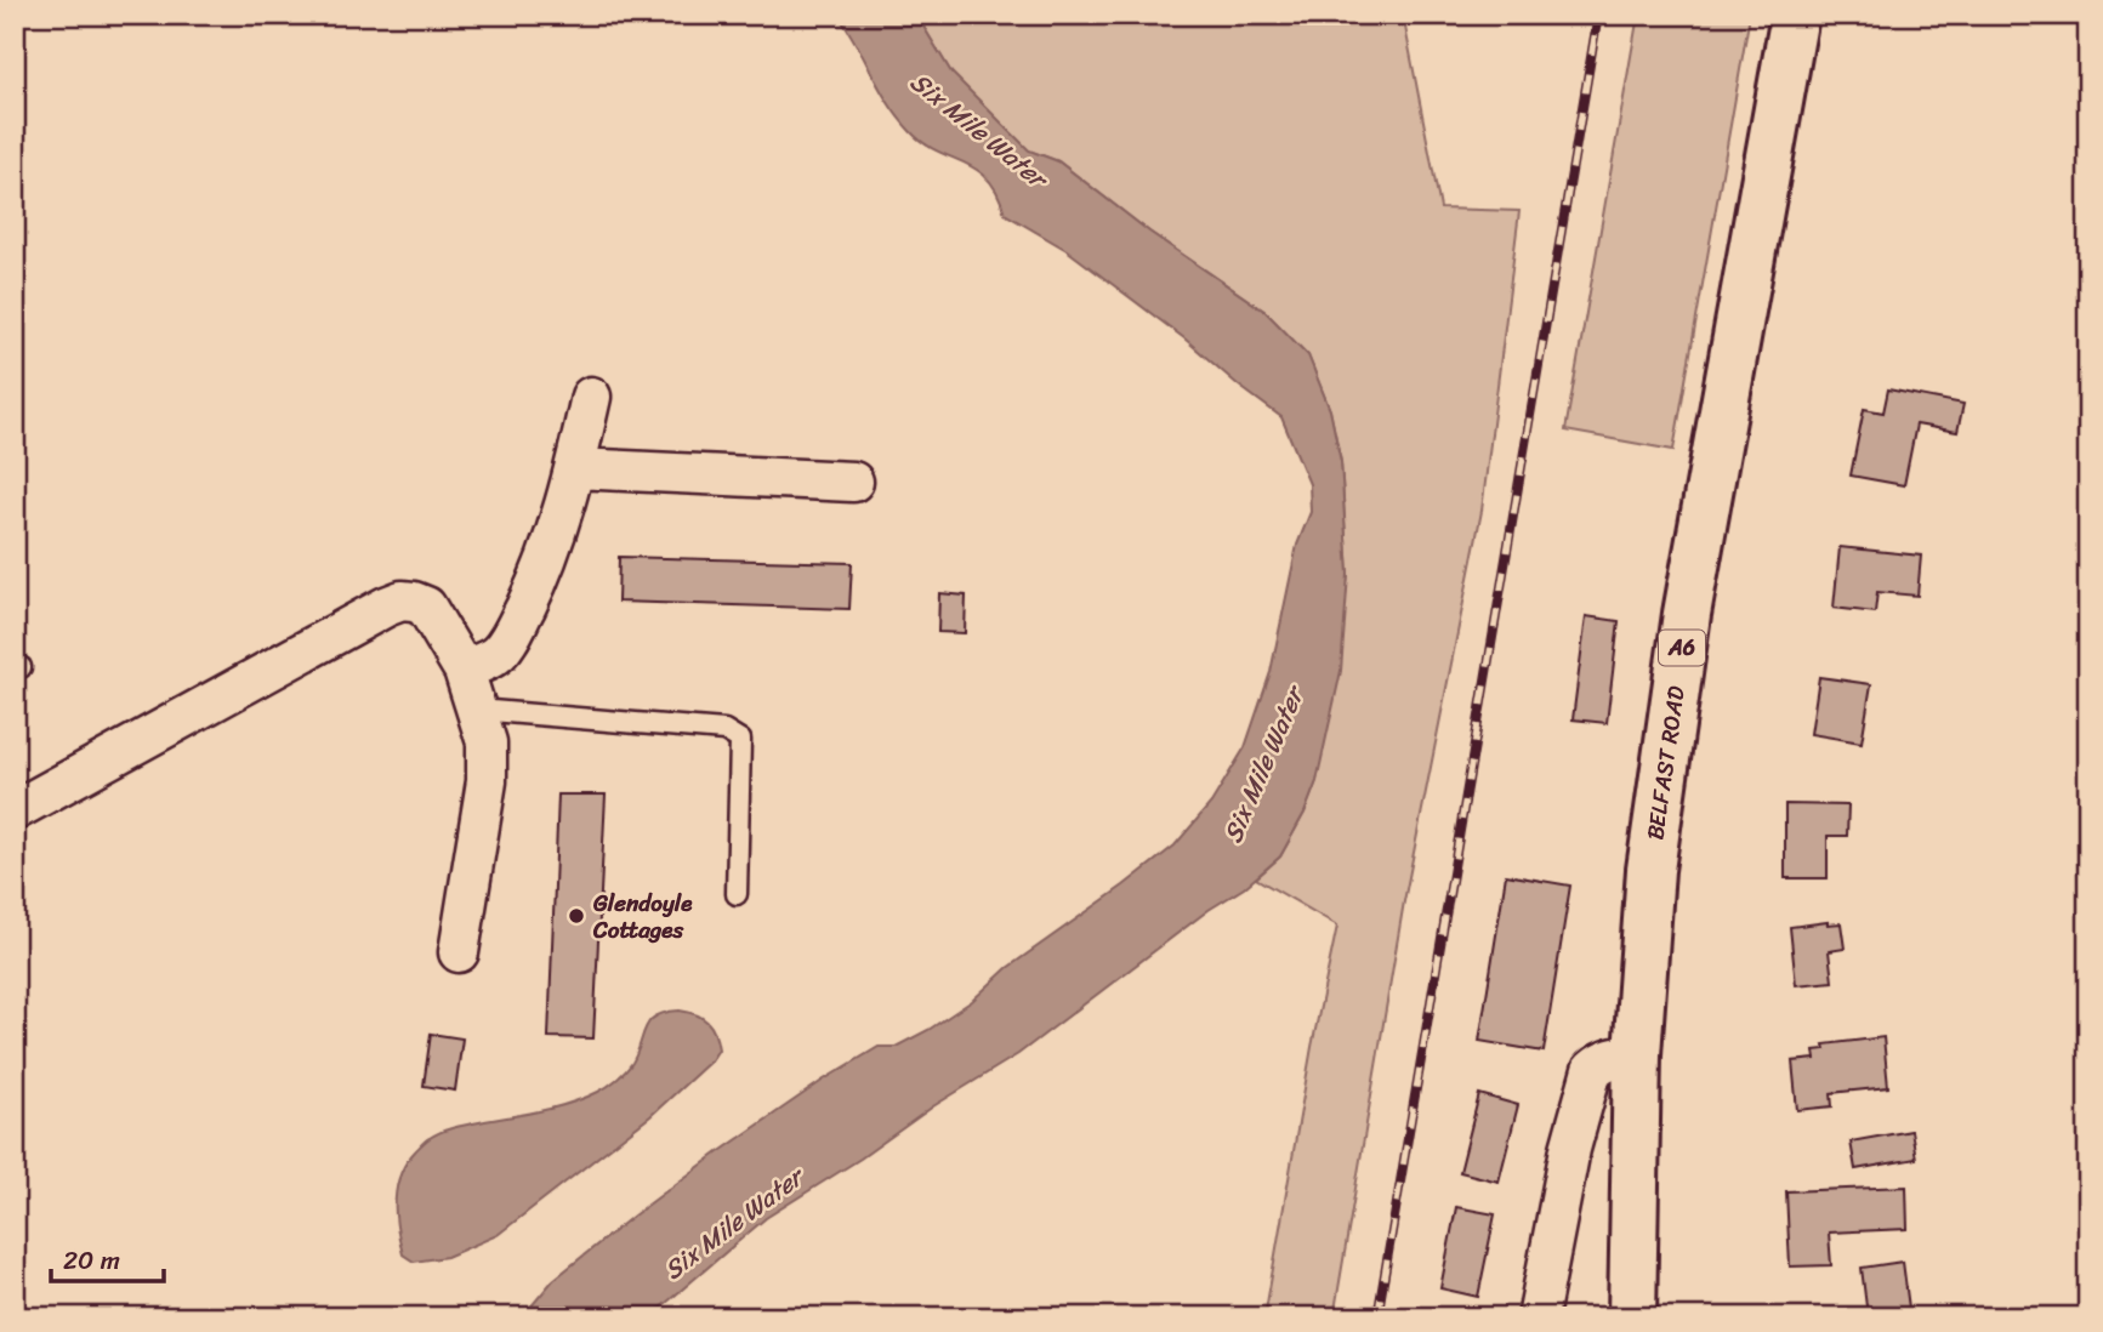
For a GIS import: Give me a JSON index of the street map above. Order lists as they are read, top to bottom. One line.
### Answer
{"streets":{"main road":["A6","BELFAST ROAD"]},"water":["Six Mile Water"],"places":["Glendoyle Cottages"],"scale_bar":"20 m"}
